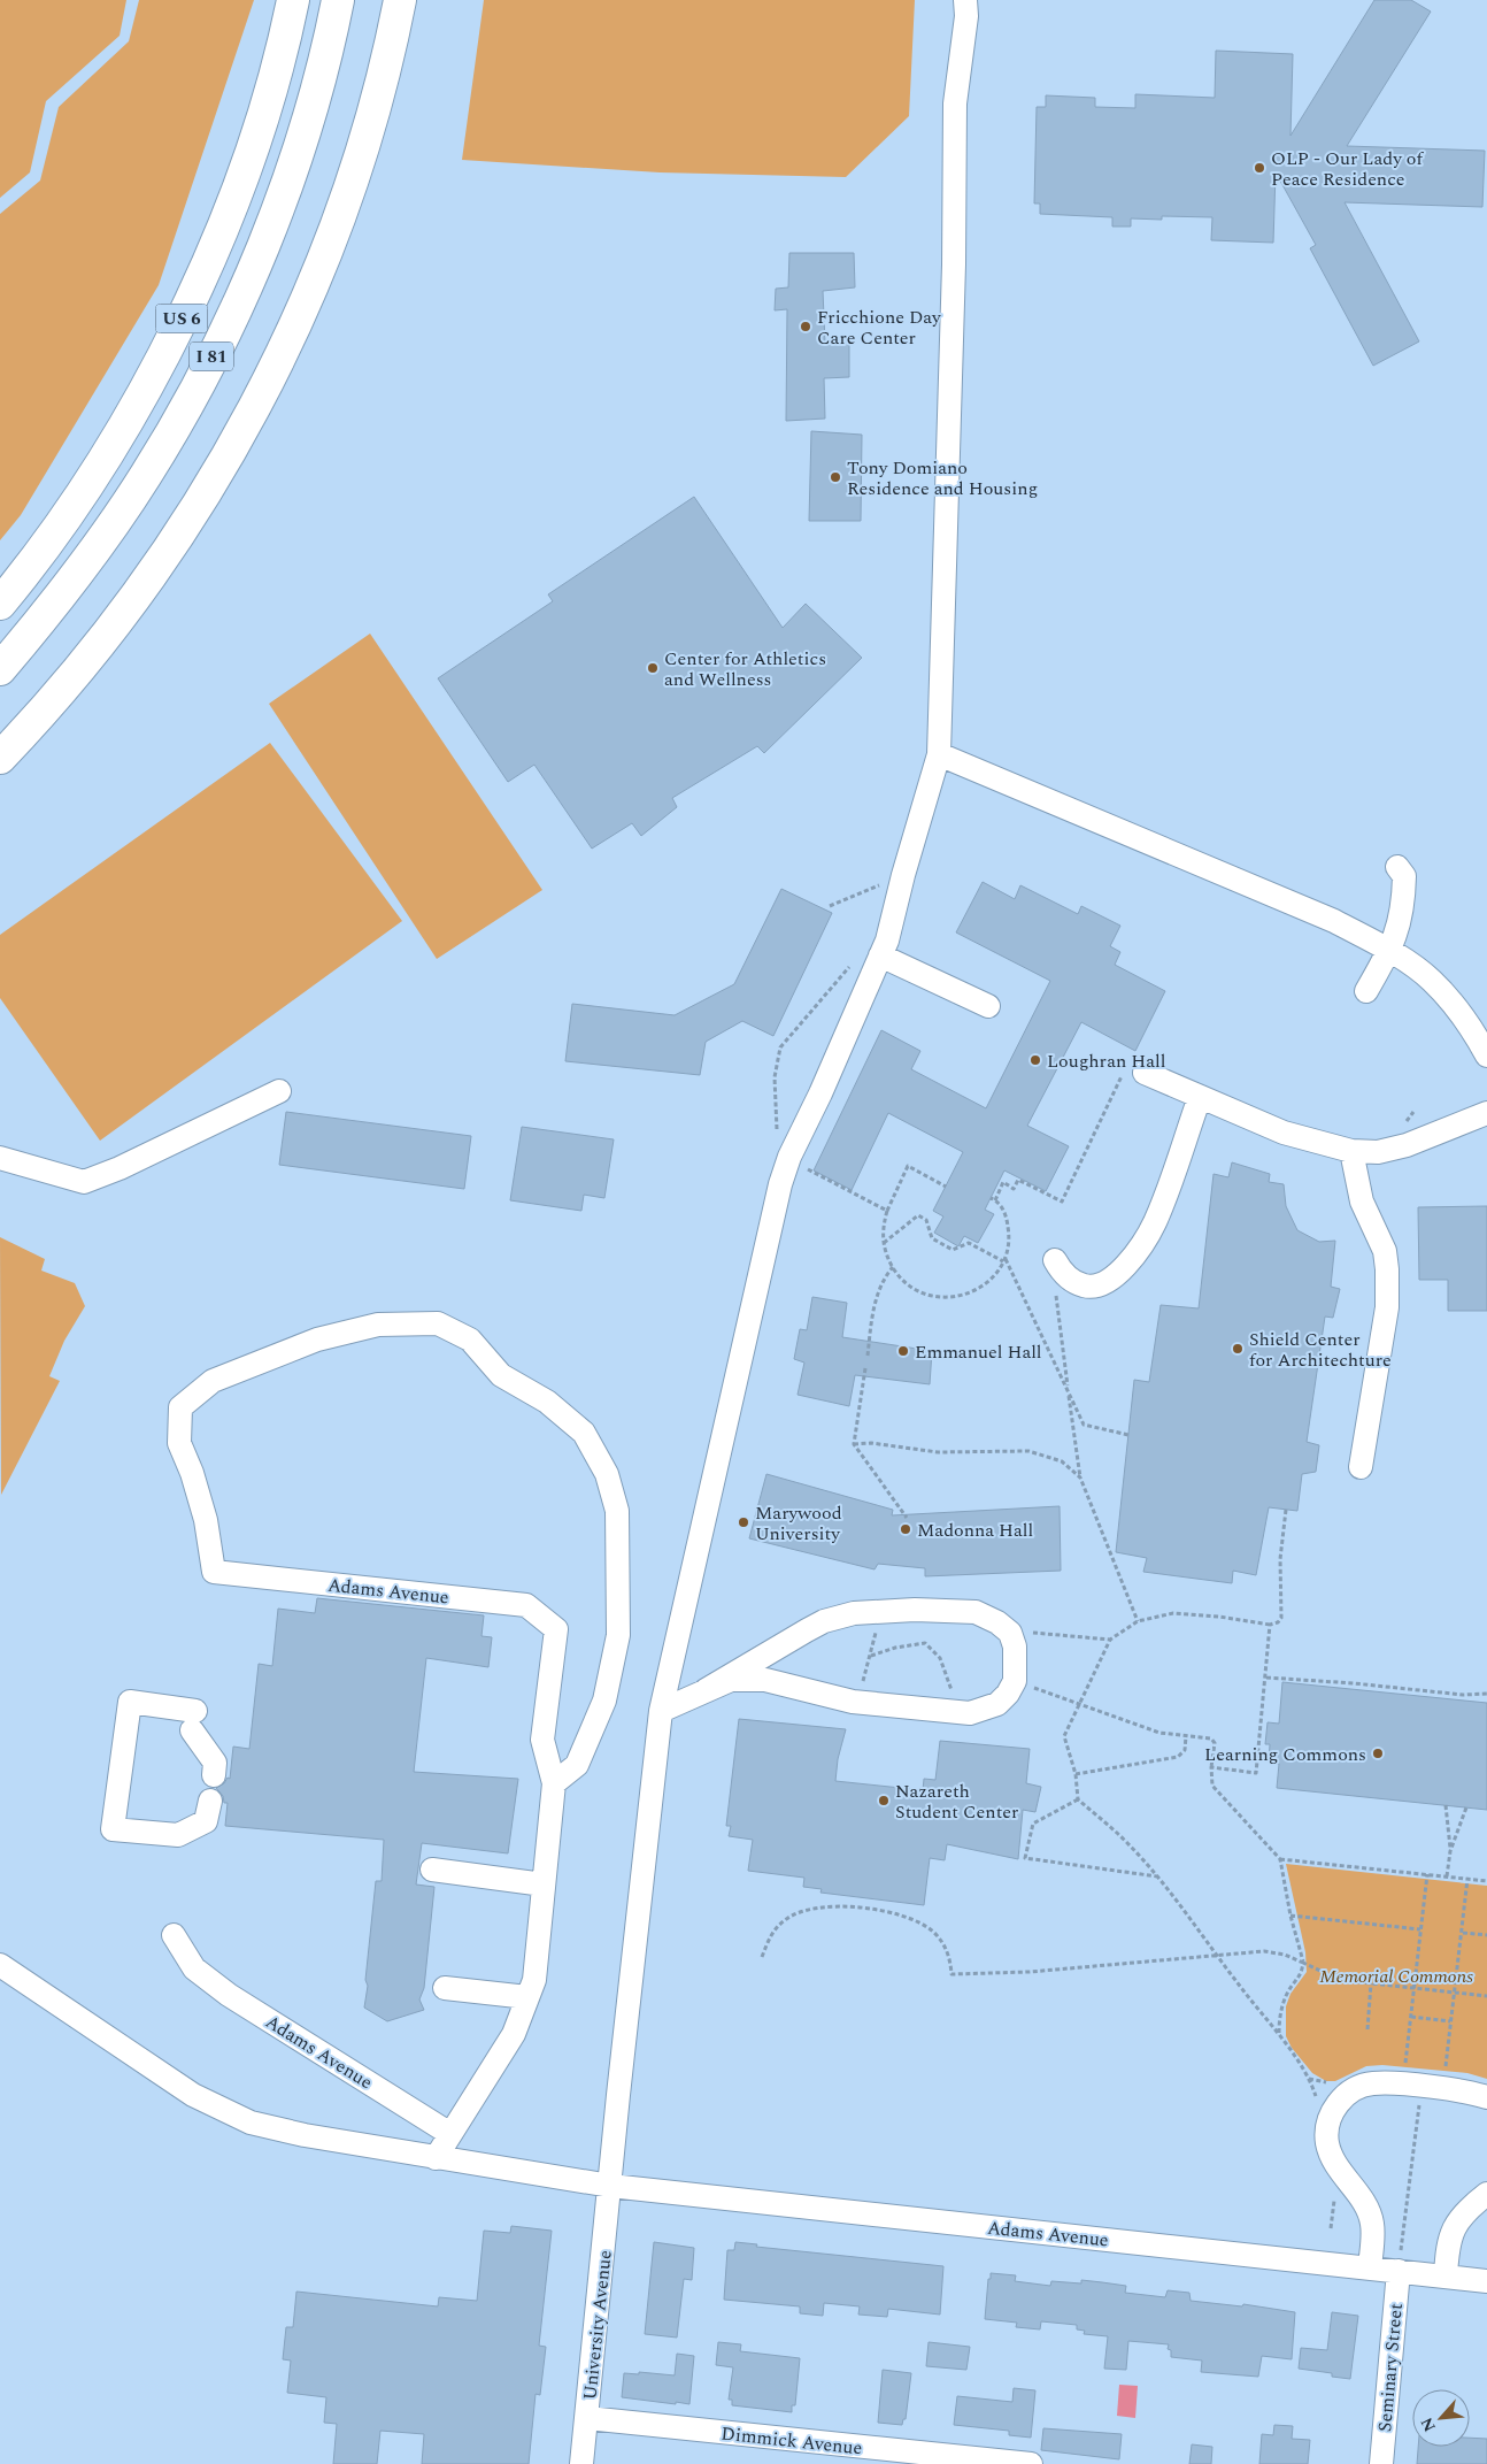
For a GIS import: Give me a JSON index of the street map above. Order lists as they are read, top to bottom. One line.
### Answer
{"streets":{"highway":["US 6","I 81"],"street":["Adams Avenue","University Avenue","Seminary Street","Dimmick Avenue"]},"crossings":[["Adams Avenue","University Avenue"],["Adams Avenue","Seminary Street"],["University Avenue","Dimmick Avenue"]],"parks":["Memorial Commons"],"places":["OLP - Our Lady of Peace Residence","Fricchione Day Care Center","Tony Domiano Residence and Housing","Center for Athletics and Wellness","Loughran Hall","Shield Center for Architechture","Emmanuel Hall","Marywood University","Madonna Hall","Learning Commons","Nazareth Student Center"],"north":"bottom left"}
